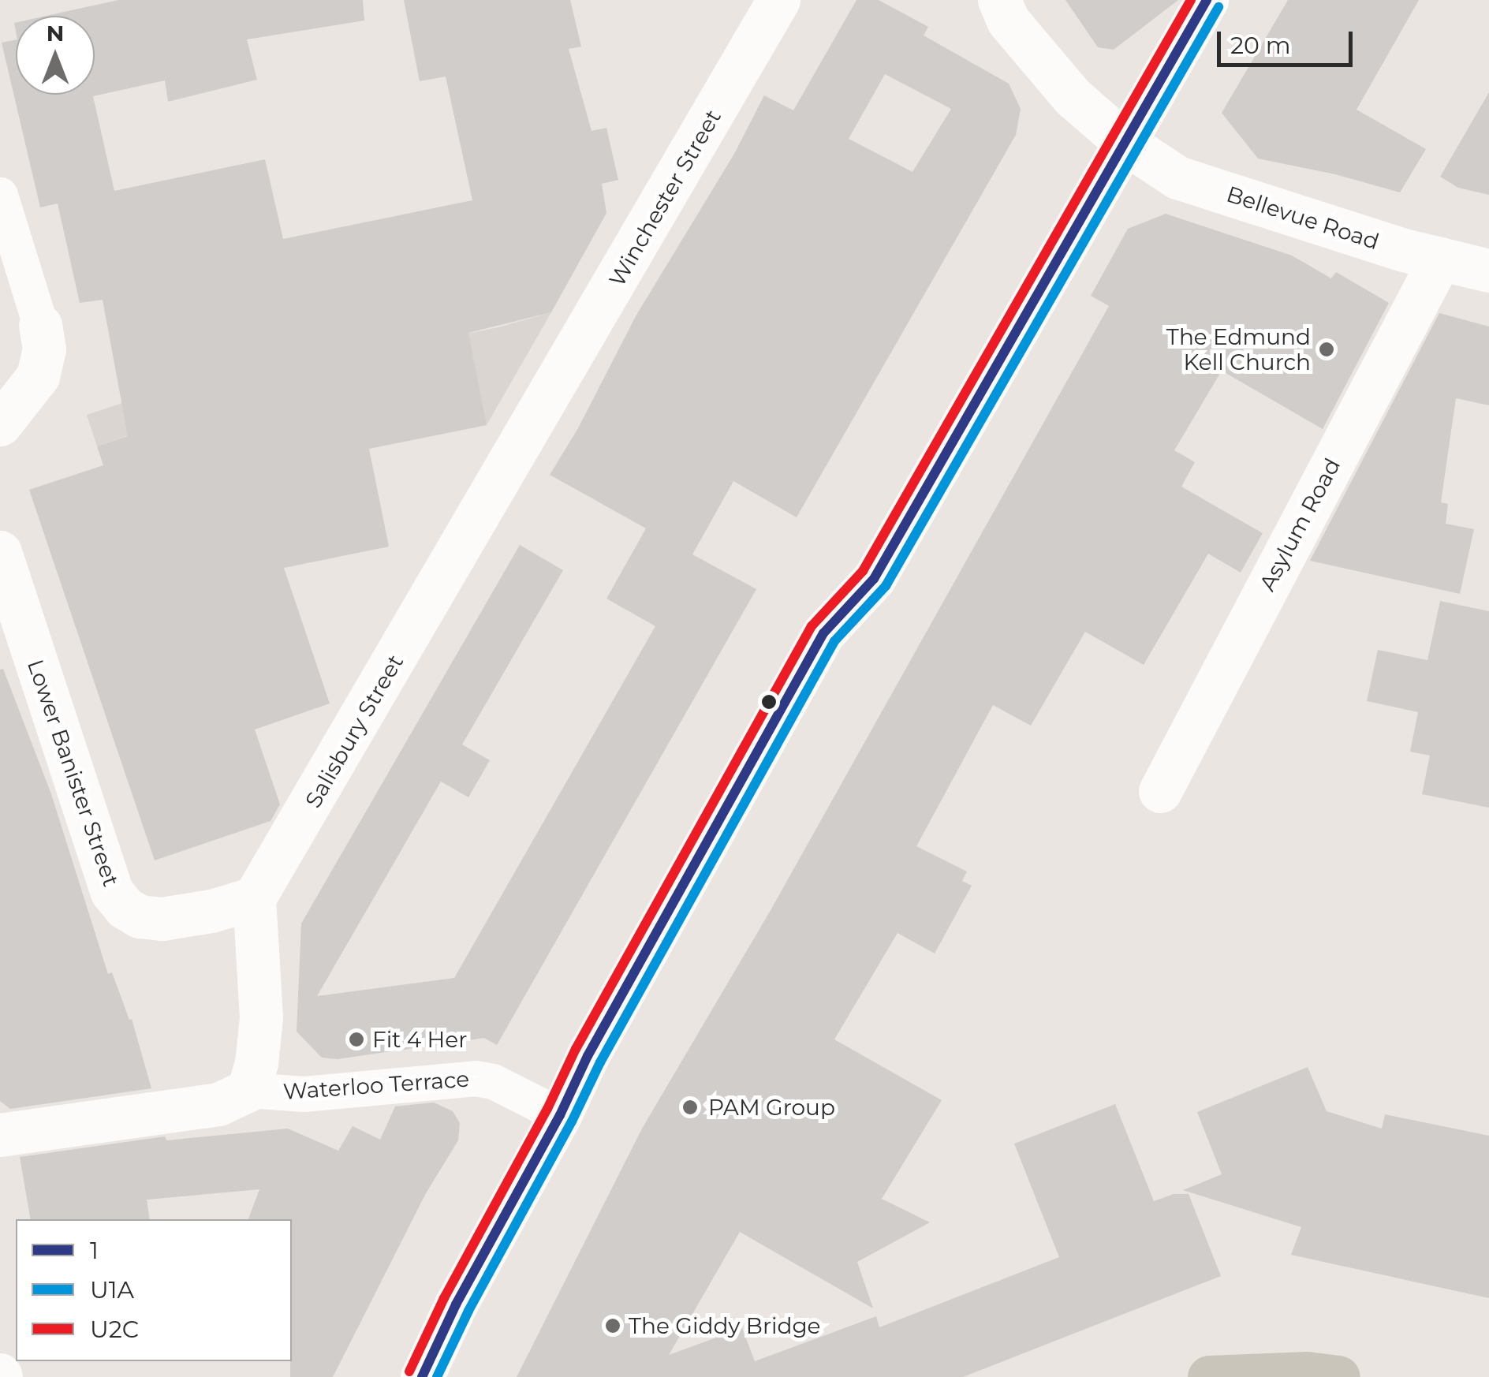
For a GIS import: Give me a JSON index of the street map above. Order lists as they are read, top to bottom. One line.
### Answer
{"streets":{"street":["Winchester Street","Bellevue Road","Asylum Road","Salisbury Street","Lower Banister Street","Waterloo Terrace"]},"crossings":[["Winchester Street","Salisbury Street"],["Bellevue Road","Asylum Road"],["Salisbury Street","Lower Banister Street"]],"places":["The Edmund Kell Church","Fit 4 Her","PAM Group","The Giddy Bridge"],"lines":["transit line 1","transit line U2C","transit line U1A"],"legend":["1","U1A","U2C"],"scale_bar":"20 m","north":"top"}
